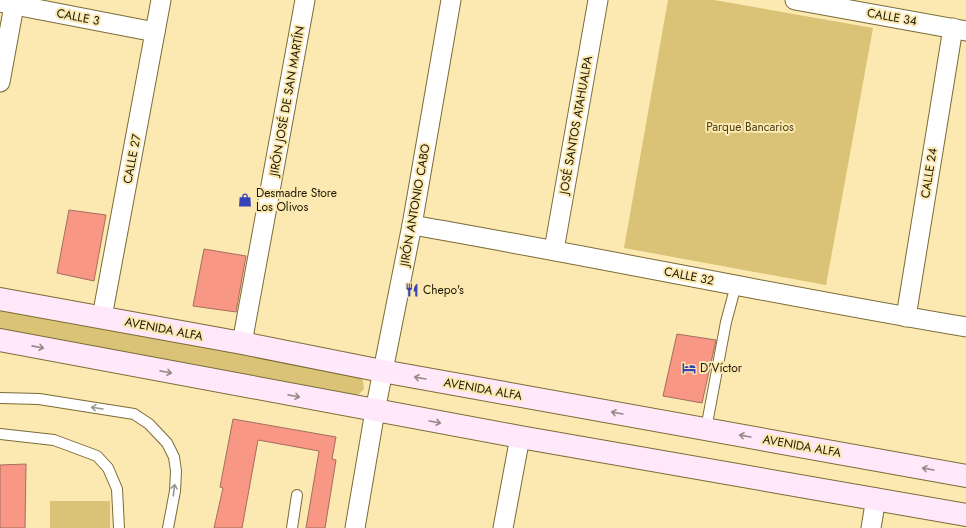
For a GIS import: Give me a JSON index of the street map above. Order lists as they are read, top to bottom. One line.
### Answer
{"streets":{"street":["CALLE 3","CALLE 34","JIRÓN JOSÉ DE SAN MARTÍN","JOSÉ SANTOS ATAHUALPA","CALLE 27","CALLE 24","JIRÓN ANTONIO CABO","CALLE 32","AVENIDA ALFA"]},"crossings":[["CALLE 3","CALLE 27"],["CALLE 34","CALLE 24"],["JIRÓN JOSÉ DE SAN MARTÍN","AVENIDA ALFA"],["JOSÉ SANTOS ATAHUALPA","CALLE 32"],["CALLE 27","AVENIDA ALFA"],["CALLE 24","CALLE 32"],["JIRÓN ANTONIO CABO","CALLE 32"],["JIRÓN ANTONIO CABO","AVENIDA ALFA"]],"parks":["Parque Bancarios"],"places":{"shop":["Desmadre Store Los Olivos"],"restaurant":["Chepo's"],"hotel":["D'Víctor"]}}
